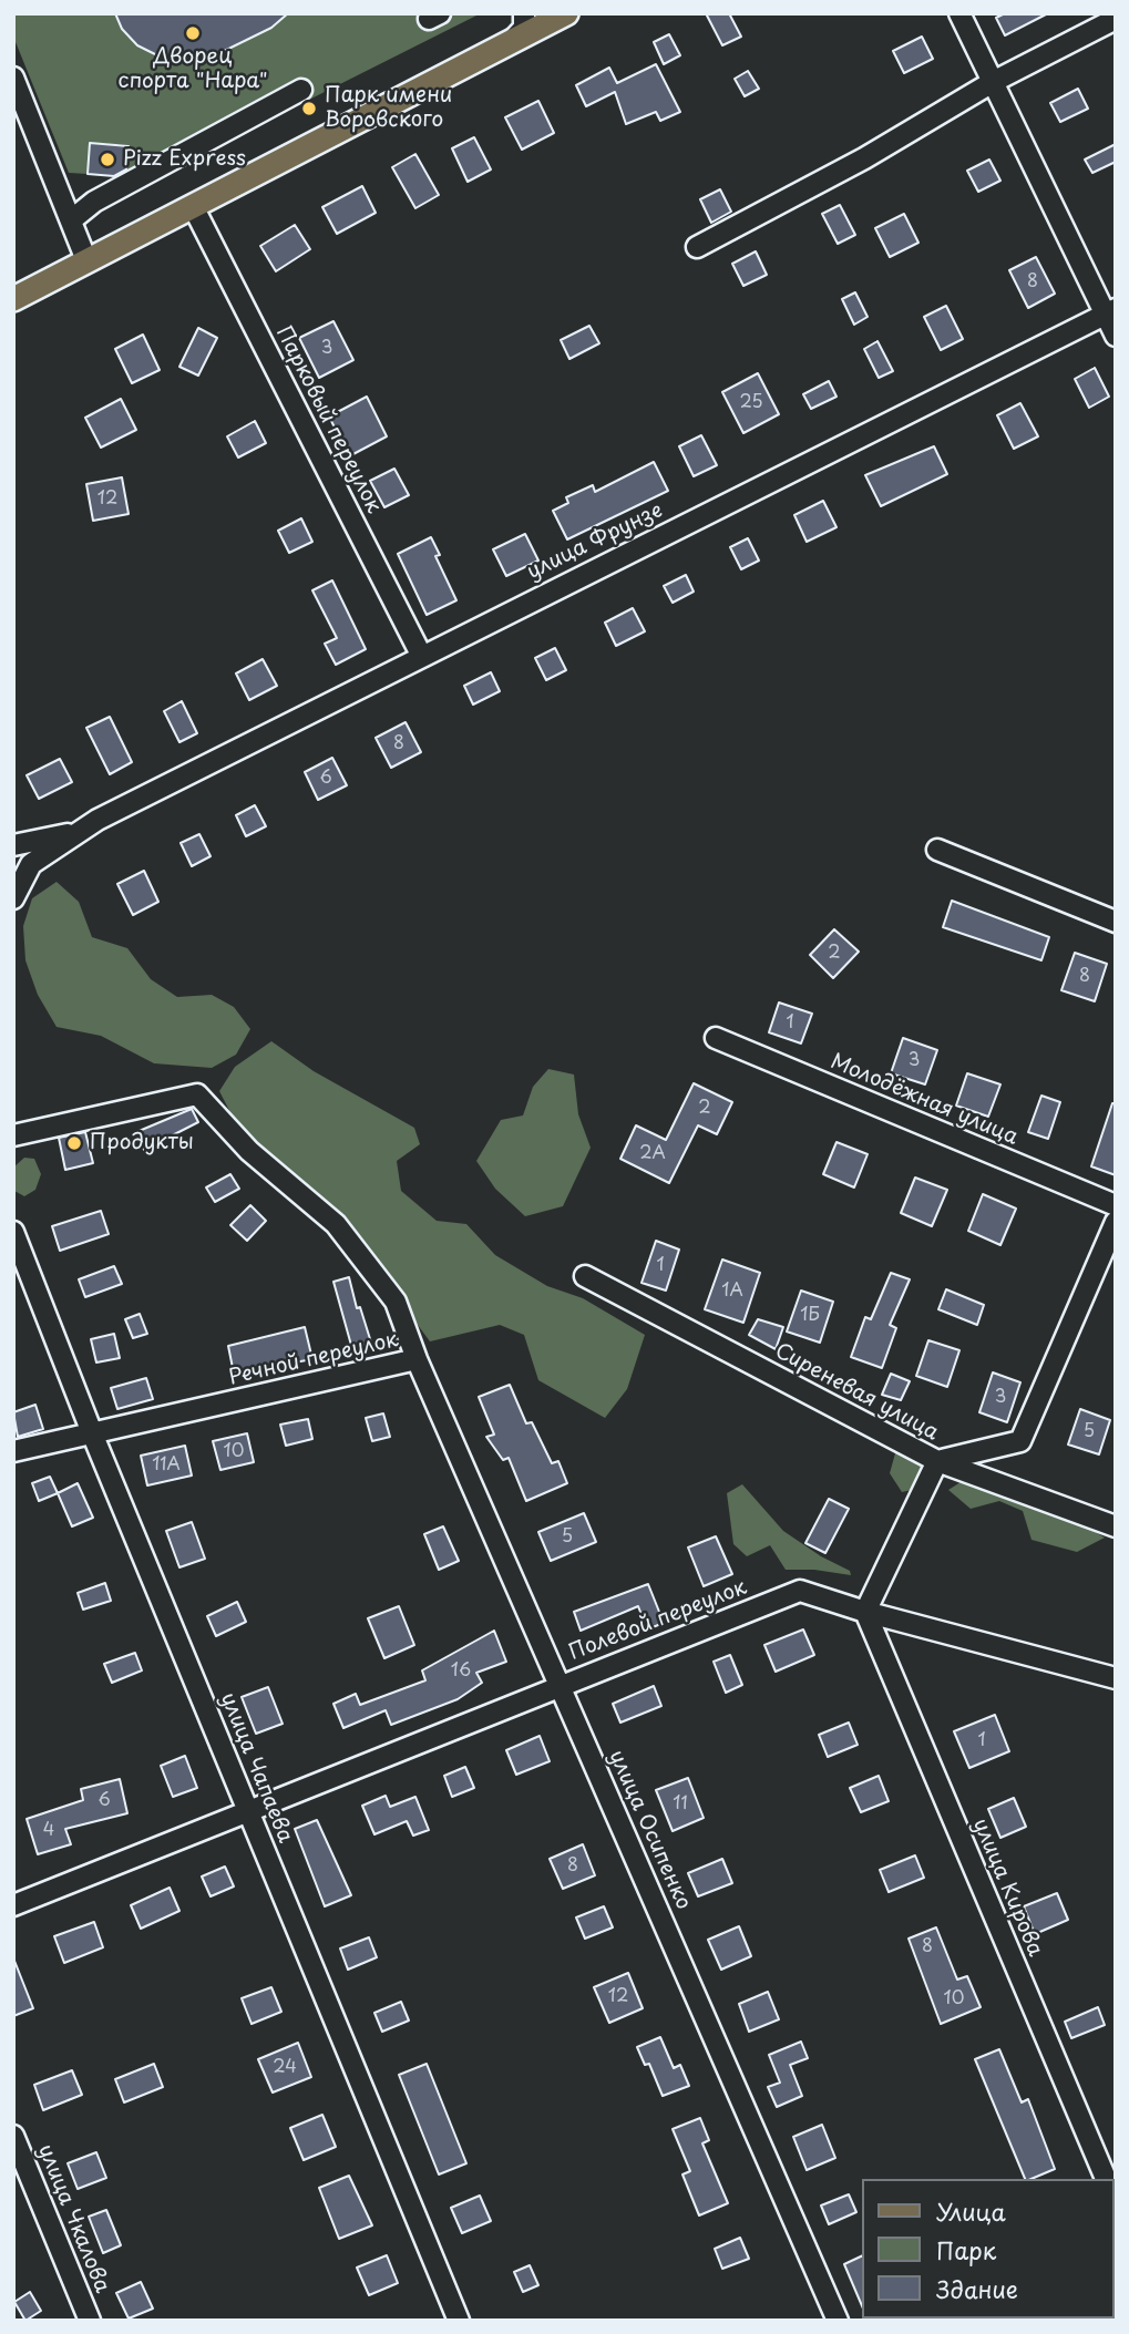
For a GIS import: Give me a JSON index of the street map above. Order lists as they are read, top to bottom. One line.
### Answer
{"streets":{"street":["Парковый переулок","улица Фрунзе","Молодёжная улица","Речной переулок","Сиреневая улица","Полевой переулок","улица Чапаева","улица Осипенко","улица Кирова","улица Чкалова"]},"crossings":[["Парковый переулок","улица Фрунзе"],["Речной переулок","улица Чапаева"],["Речной переулок","улица Осипенко"],["Полевой переулок","улица Чапаева"],["Полевой переулок","улица Осипенко"],["Полевой переулок","улица Кирова"]],"places":["Дворец спорта \"Нара\"","Парк имени Воровского","Pizz Express","Продукты"],"house_numbers":["8","3","25","12","8","6","2","8","1","3","2","2А","1","1А","1Б","3","5","10","11А","5","16","1","6","11","4","8","8","12","10","24"],"legend":["Улица","Парк","Здание"]}
